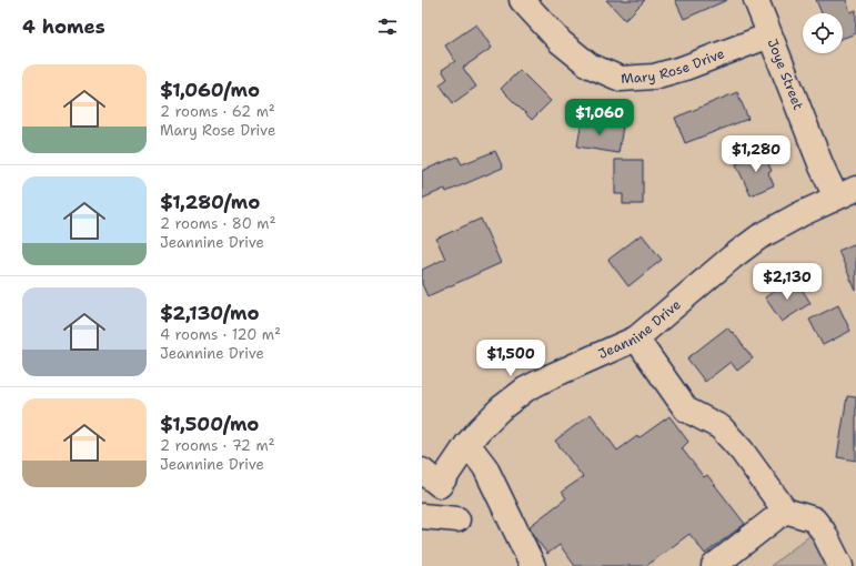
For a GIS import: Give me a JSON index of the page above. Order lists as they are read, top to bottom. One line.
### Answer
{"streets":{"street":["Mary Rose Drive","Joye Street","Jeannine Drive"]},"crossings":[["Mary Rose Drive","Joye Street"],["Joye Street","Jeannine Drive"]],"page":{"heading":"4 homes","list":[{"name":"$1,060/mo","note":"2 rooms · 62 m² · Mary Rose Drive"},{"name":"$1,280/mo","note":"2 rooms · 80 m² · Jeannine Drive"},{"name":"$2,130/mo","note":"4 rooms · 120 m² · Jeannine Drive"},{"name":"$1,500/mo","note":"2 rooms · 72 m² · Jeannine Drive"}],"price":["$1,060","$1,280","$2,130","$1,500"]}}
